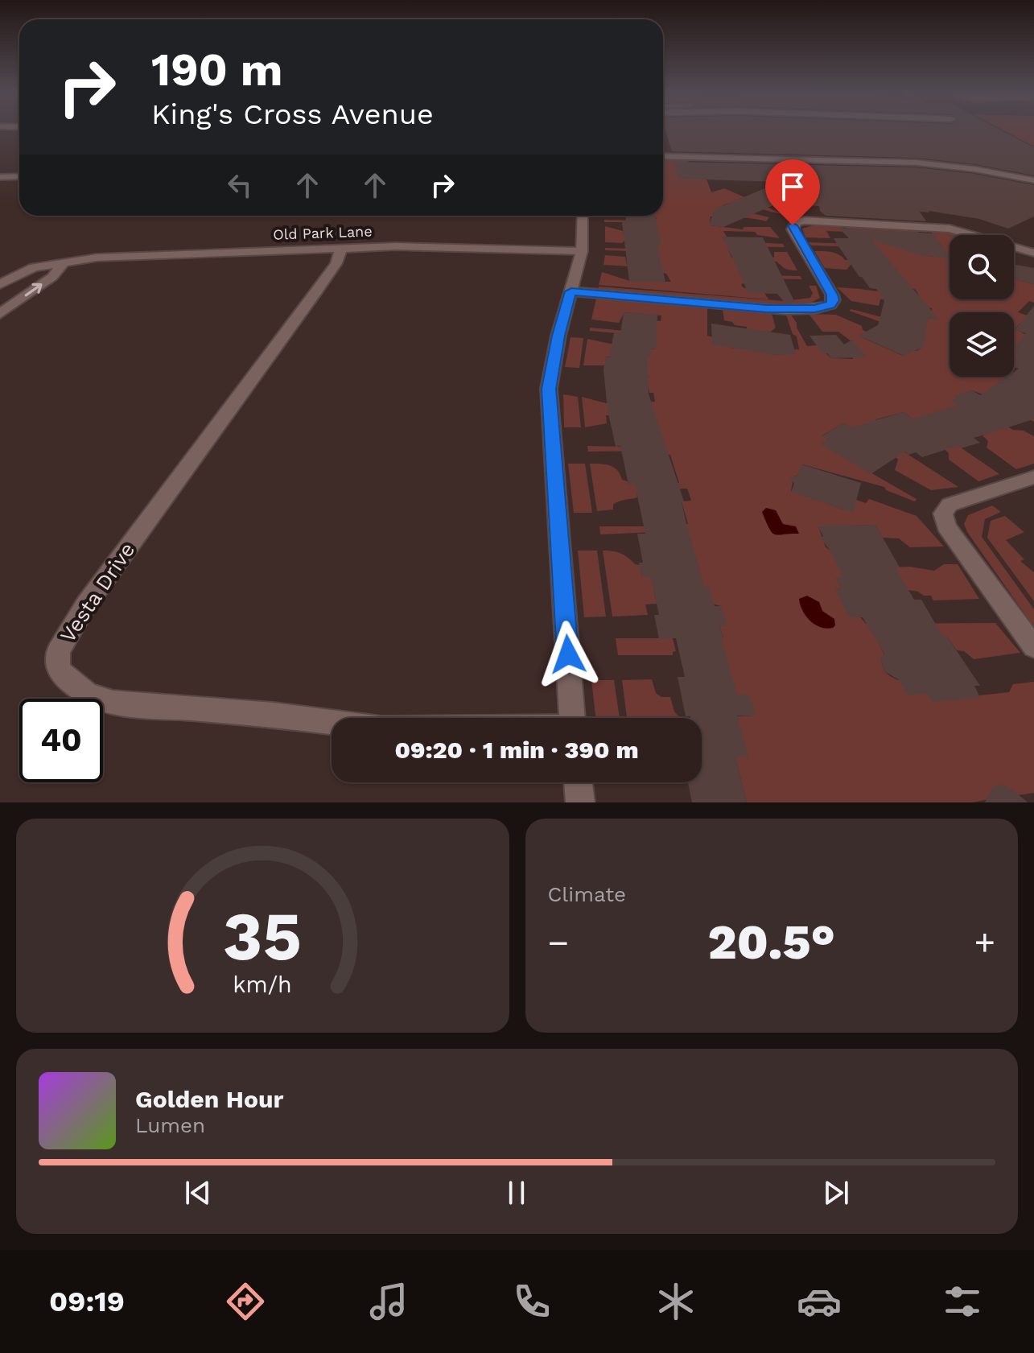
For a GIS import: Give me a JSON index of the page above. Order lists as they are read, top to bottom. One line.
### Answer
{"streets":{"street":["Old Park Lane","Vesta Drive"]},"crossings":[["Old Park Lane","Vesta Drive"]],"page":{"turn":["190 m","King's Cross Avenue"],"limit":"40","trip":"09:20 · 1 min · 390 m","tile":"Climate","heat":["−","20.5°","+"],"song":["Golden Hour","Lumen"],"tabs":"09:19","gauge":["35","km/h"]}}
